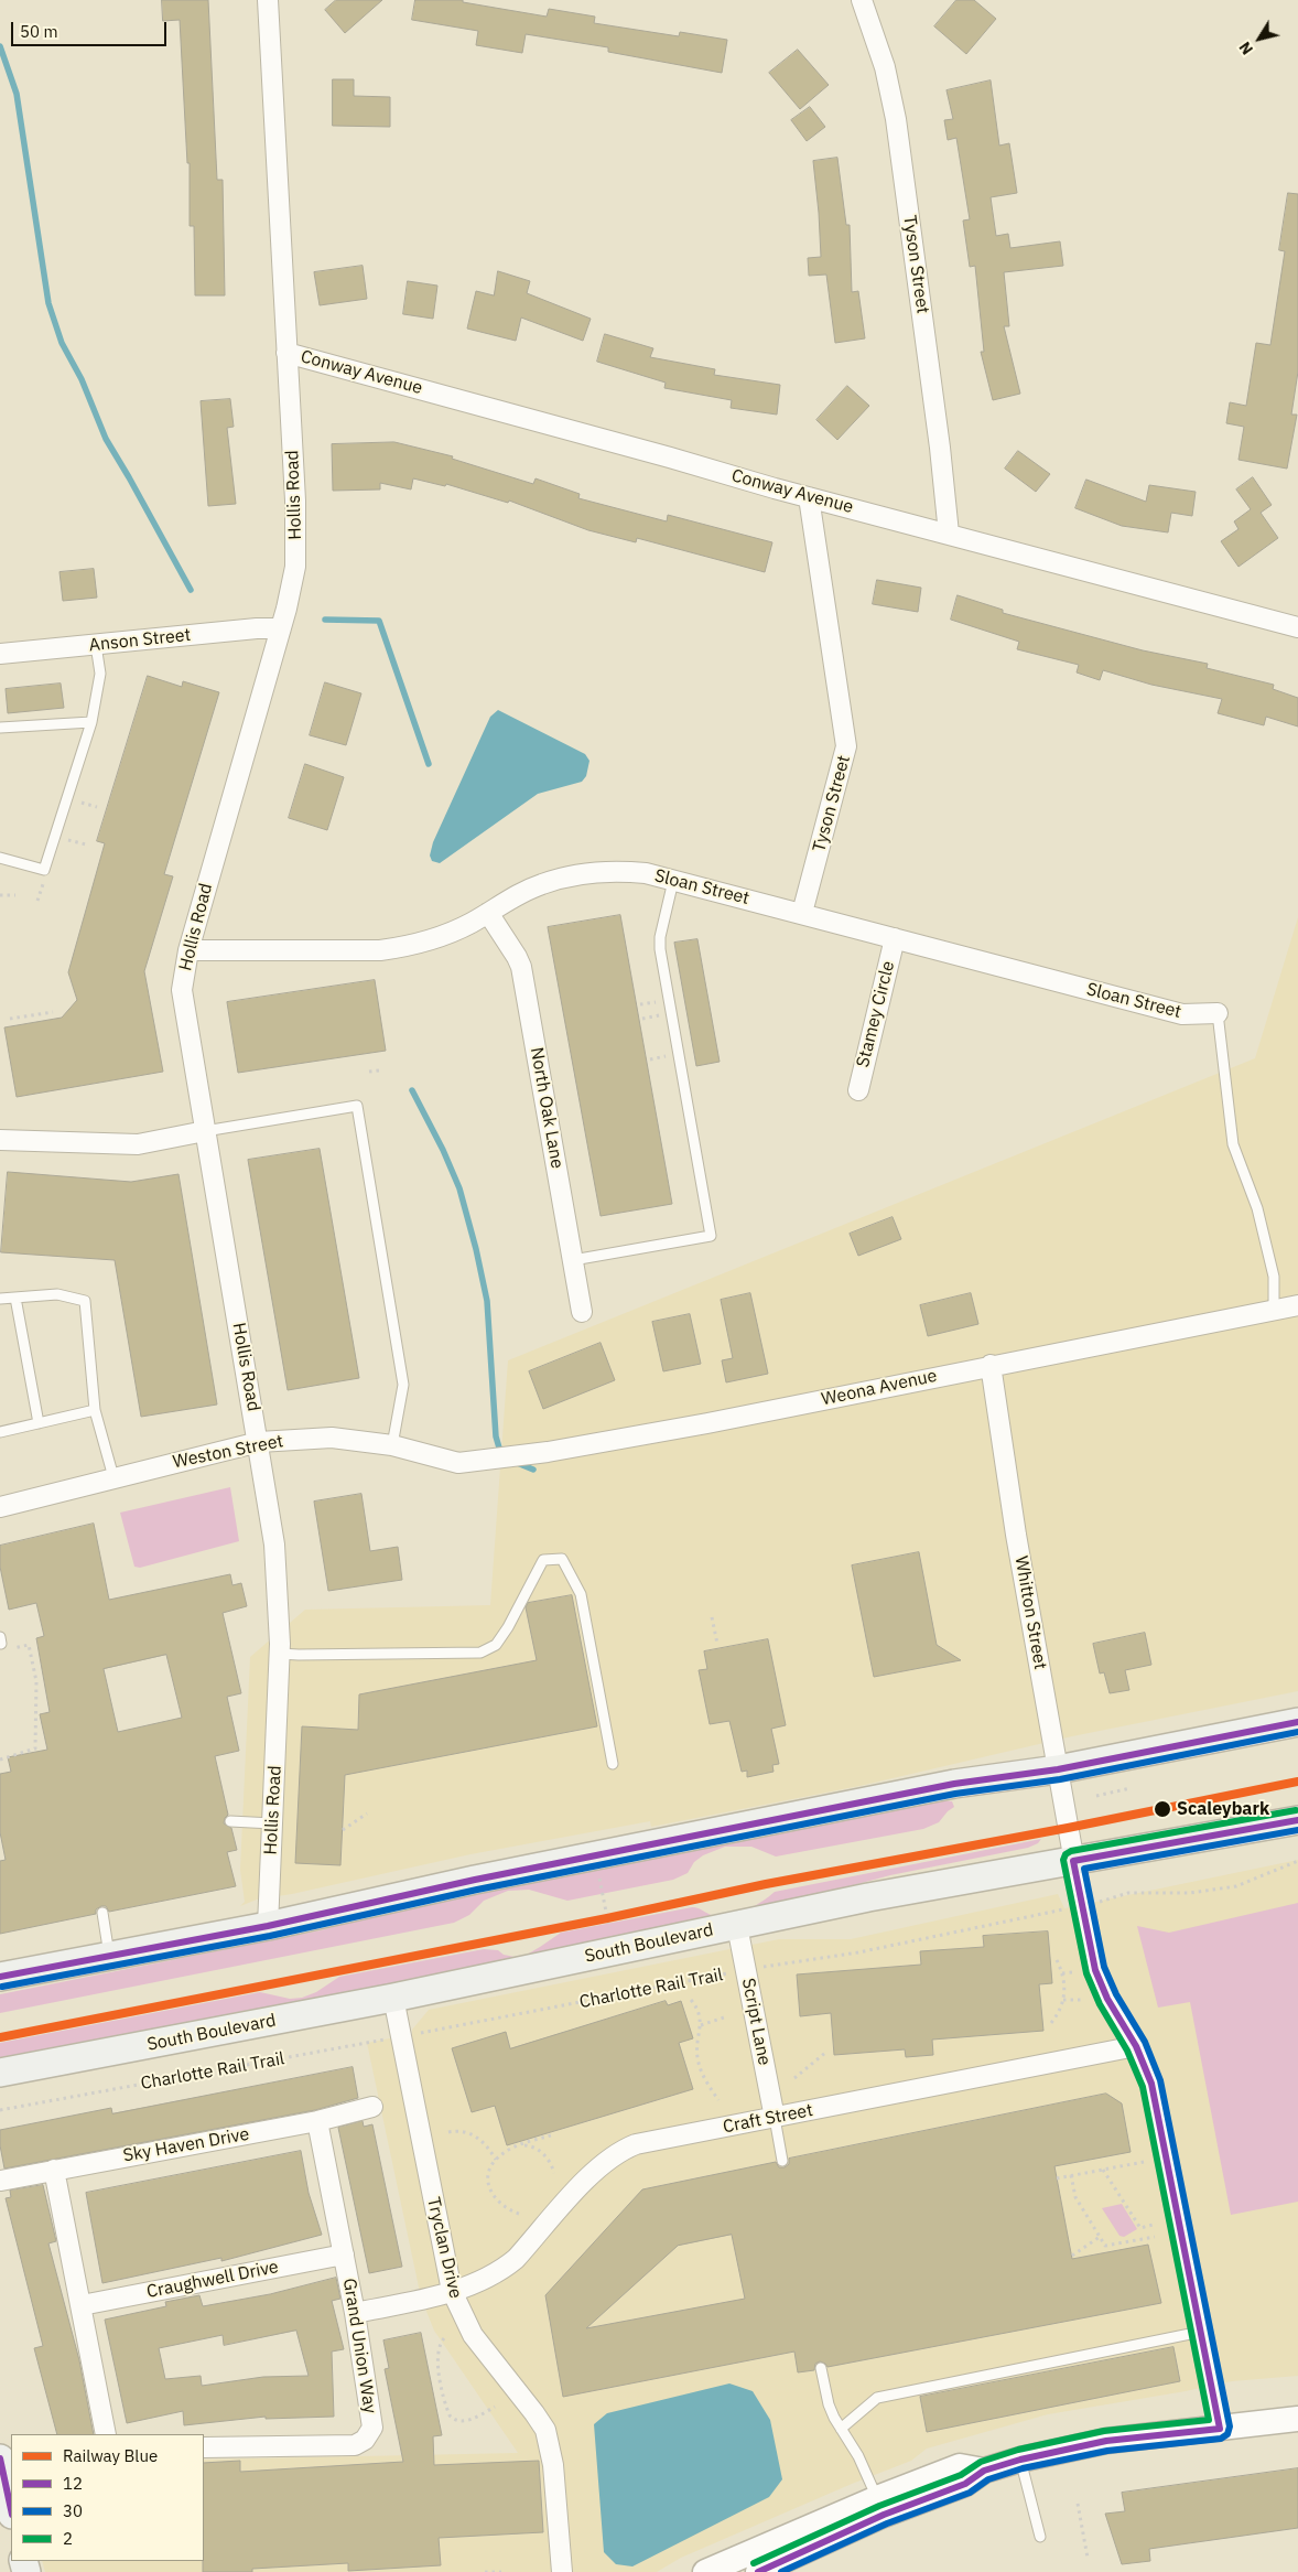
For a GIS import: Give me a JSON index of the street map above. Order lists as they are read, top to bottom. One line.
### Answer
{"streets":{"main road":["South Boulevard"],"street":["Tyson Street","Conway Avenue","Hollis Road","Anson Street","Sloan Street","Stamey Circle","North Oak Lane","Weona Avenue","Weston Street","Whitton Street","Script Lane","Craft Street","Sky Haven Drive","Tryclan Drive","Craughwell Drive","Grand Union Way"],"path":["Charlotte Rail Trail"]},"crossings":[["Tyson Street","Conway Avenue"],["Tyson Street","Sloan Street"],["Conway Avenue","Hollis Road"],["Hollis Road","Anson Street"],["Hollis Road","Sloan Street"],["Hollis Road","Weston Street"],["Sloan Street","Stamey Circle"],["Sloan Street","North Oak Lane"],["Weona Avenue","Weston Street"],["Weona Avenue","Whitton Street"],["Whitton Street","South Boulevard"],["Whitton Street","Charlotte Rail Trail"],["Whitton Street","Craft Street"],["South Boulevard","Script Lane"],["South Boulevard","Tryclan Drive"],["Charlotte Rail Trail","Script Lane"],["Charlotte Rail Trail","Tryclan Drive"],["Script Lane","Craft Street"],["Craft Street","Tryclan Drive"],["Craft Street","Grand Union Way"],["Sky Haven Drive","Grand Union Way"],["Craughwell Drive","Grand Union Way"]],"places":["Scaleybark"],"lines":["transit line 12","transit line 30","rail line Blue","transit line 2"],"legend":["Railway Blue","12","30","2"],"scale_bar":"50 m","north":"bottom left"}
